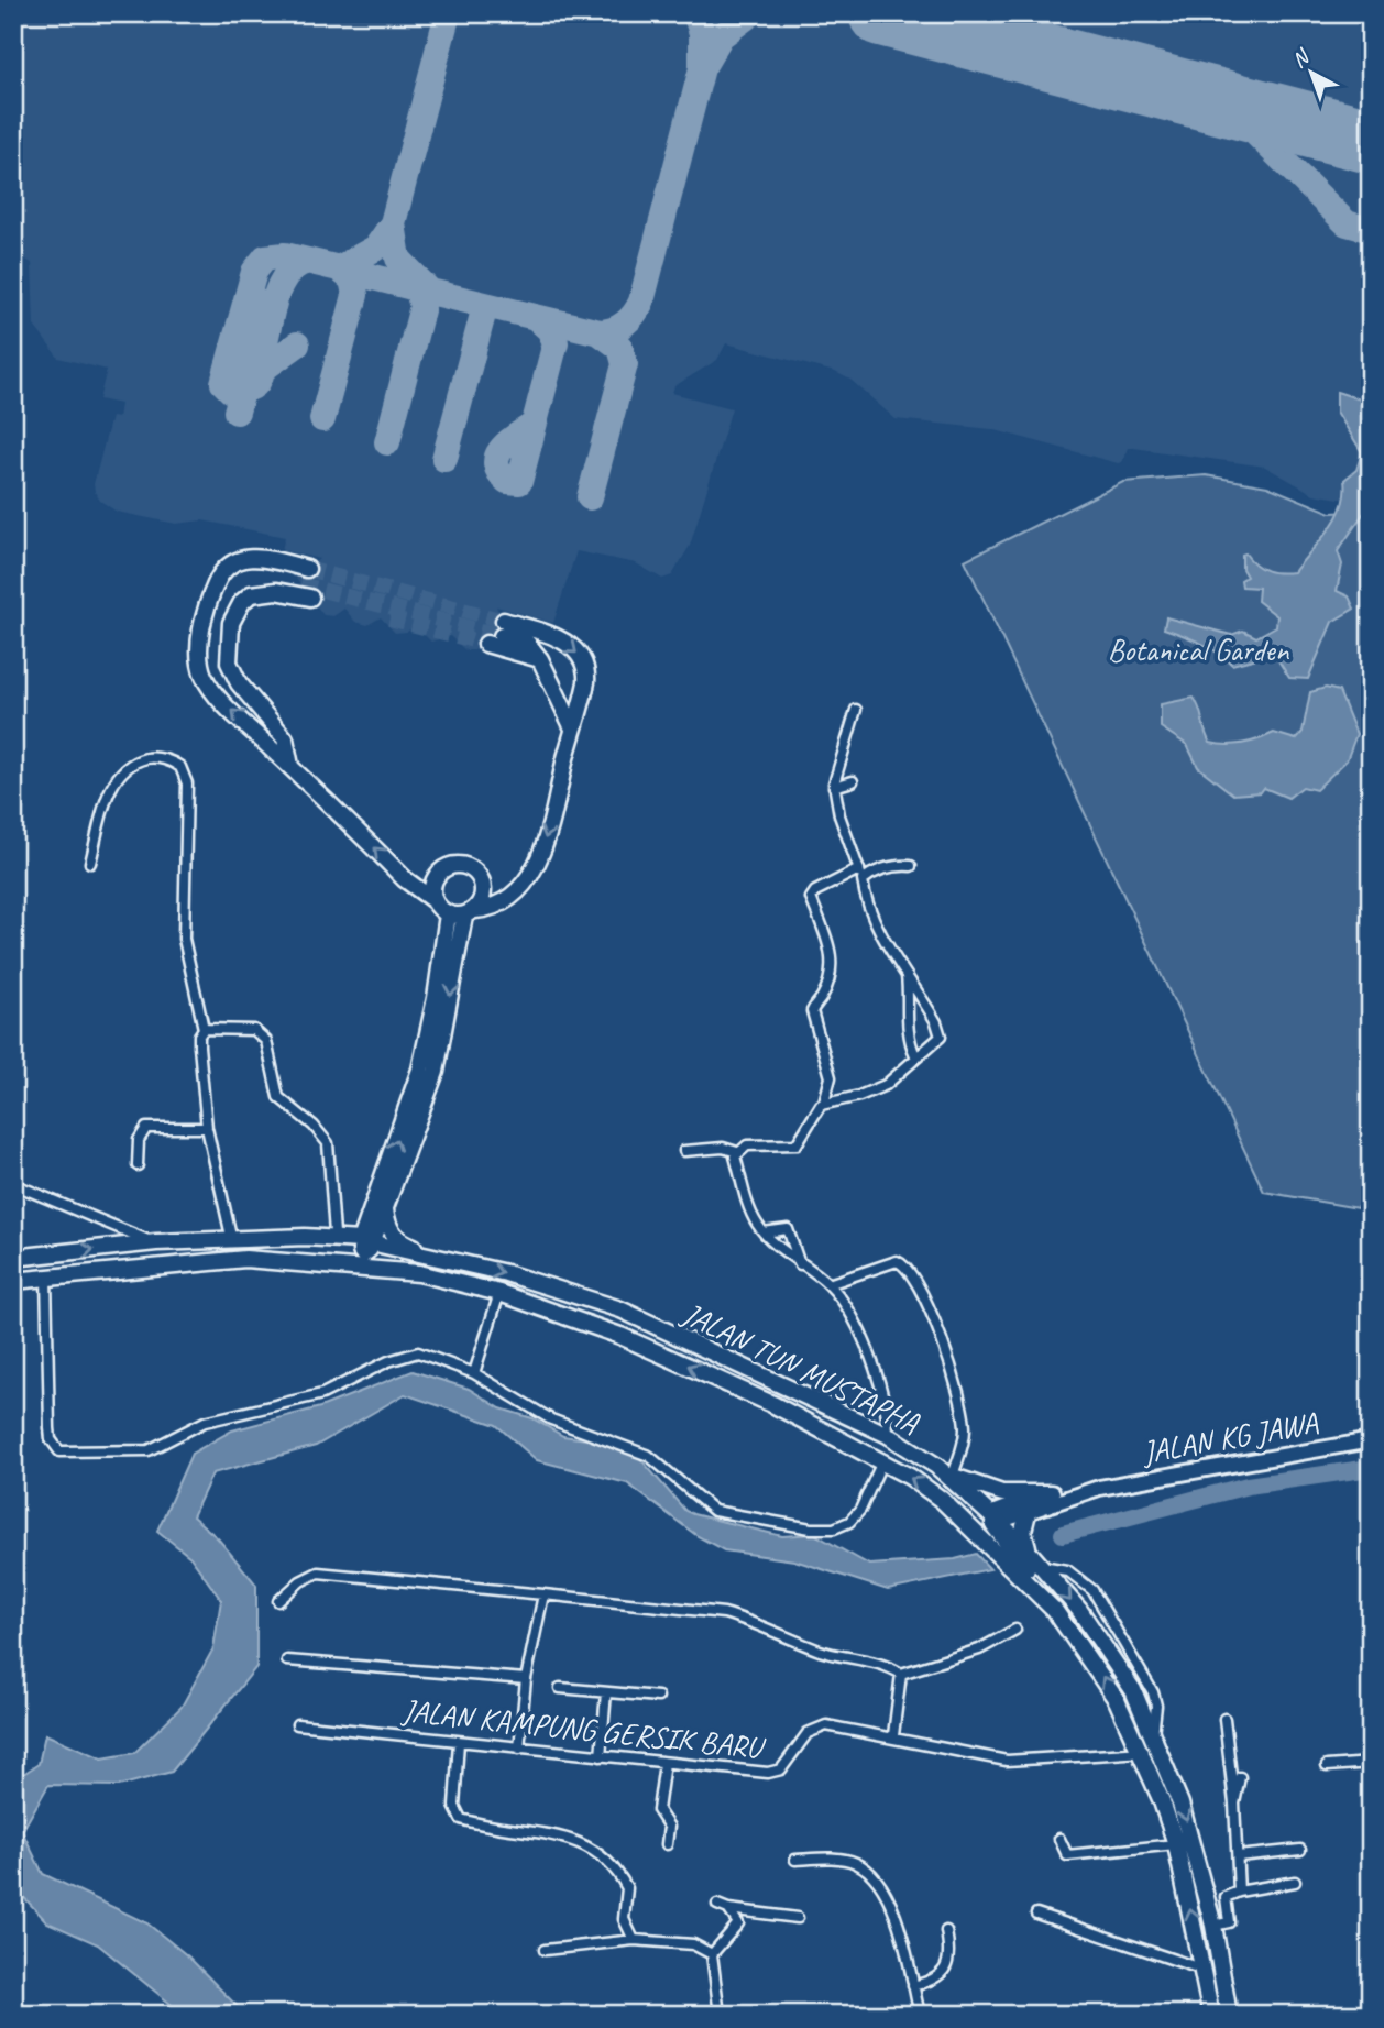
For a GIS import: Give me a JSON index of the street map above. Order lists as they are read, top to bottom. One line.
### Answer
{"streets":{"main road":["JALAN TUN MUSTAPHA","JALAN KG JAWA"],"street":["JALAN KAMPUNG GERSIK BARU"]},"crossings":[["JALAN TUN MUSTAPHA","JALAN KG JAWA"],["JALAN TUN MUSTAPHA","JALAN KAMPUNG GERSIK BARU"]],"parks":["Botanical Garden"],"north":"top left"}
